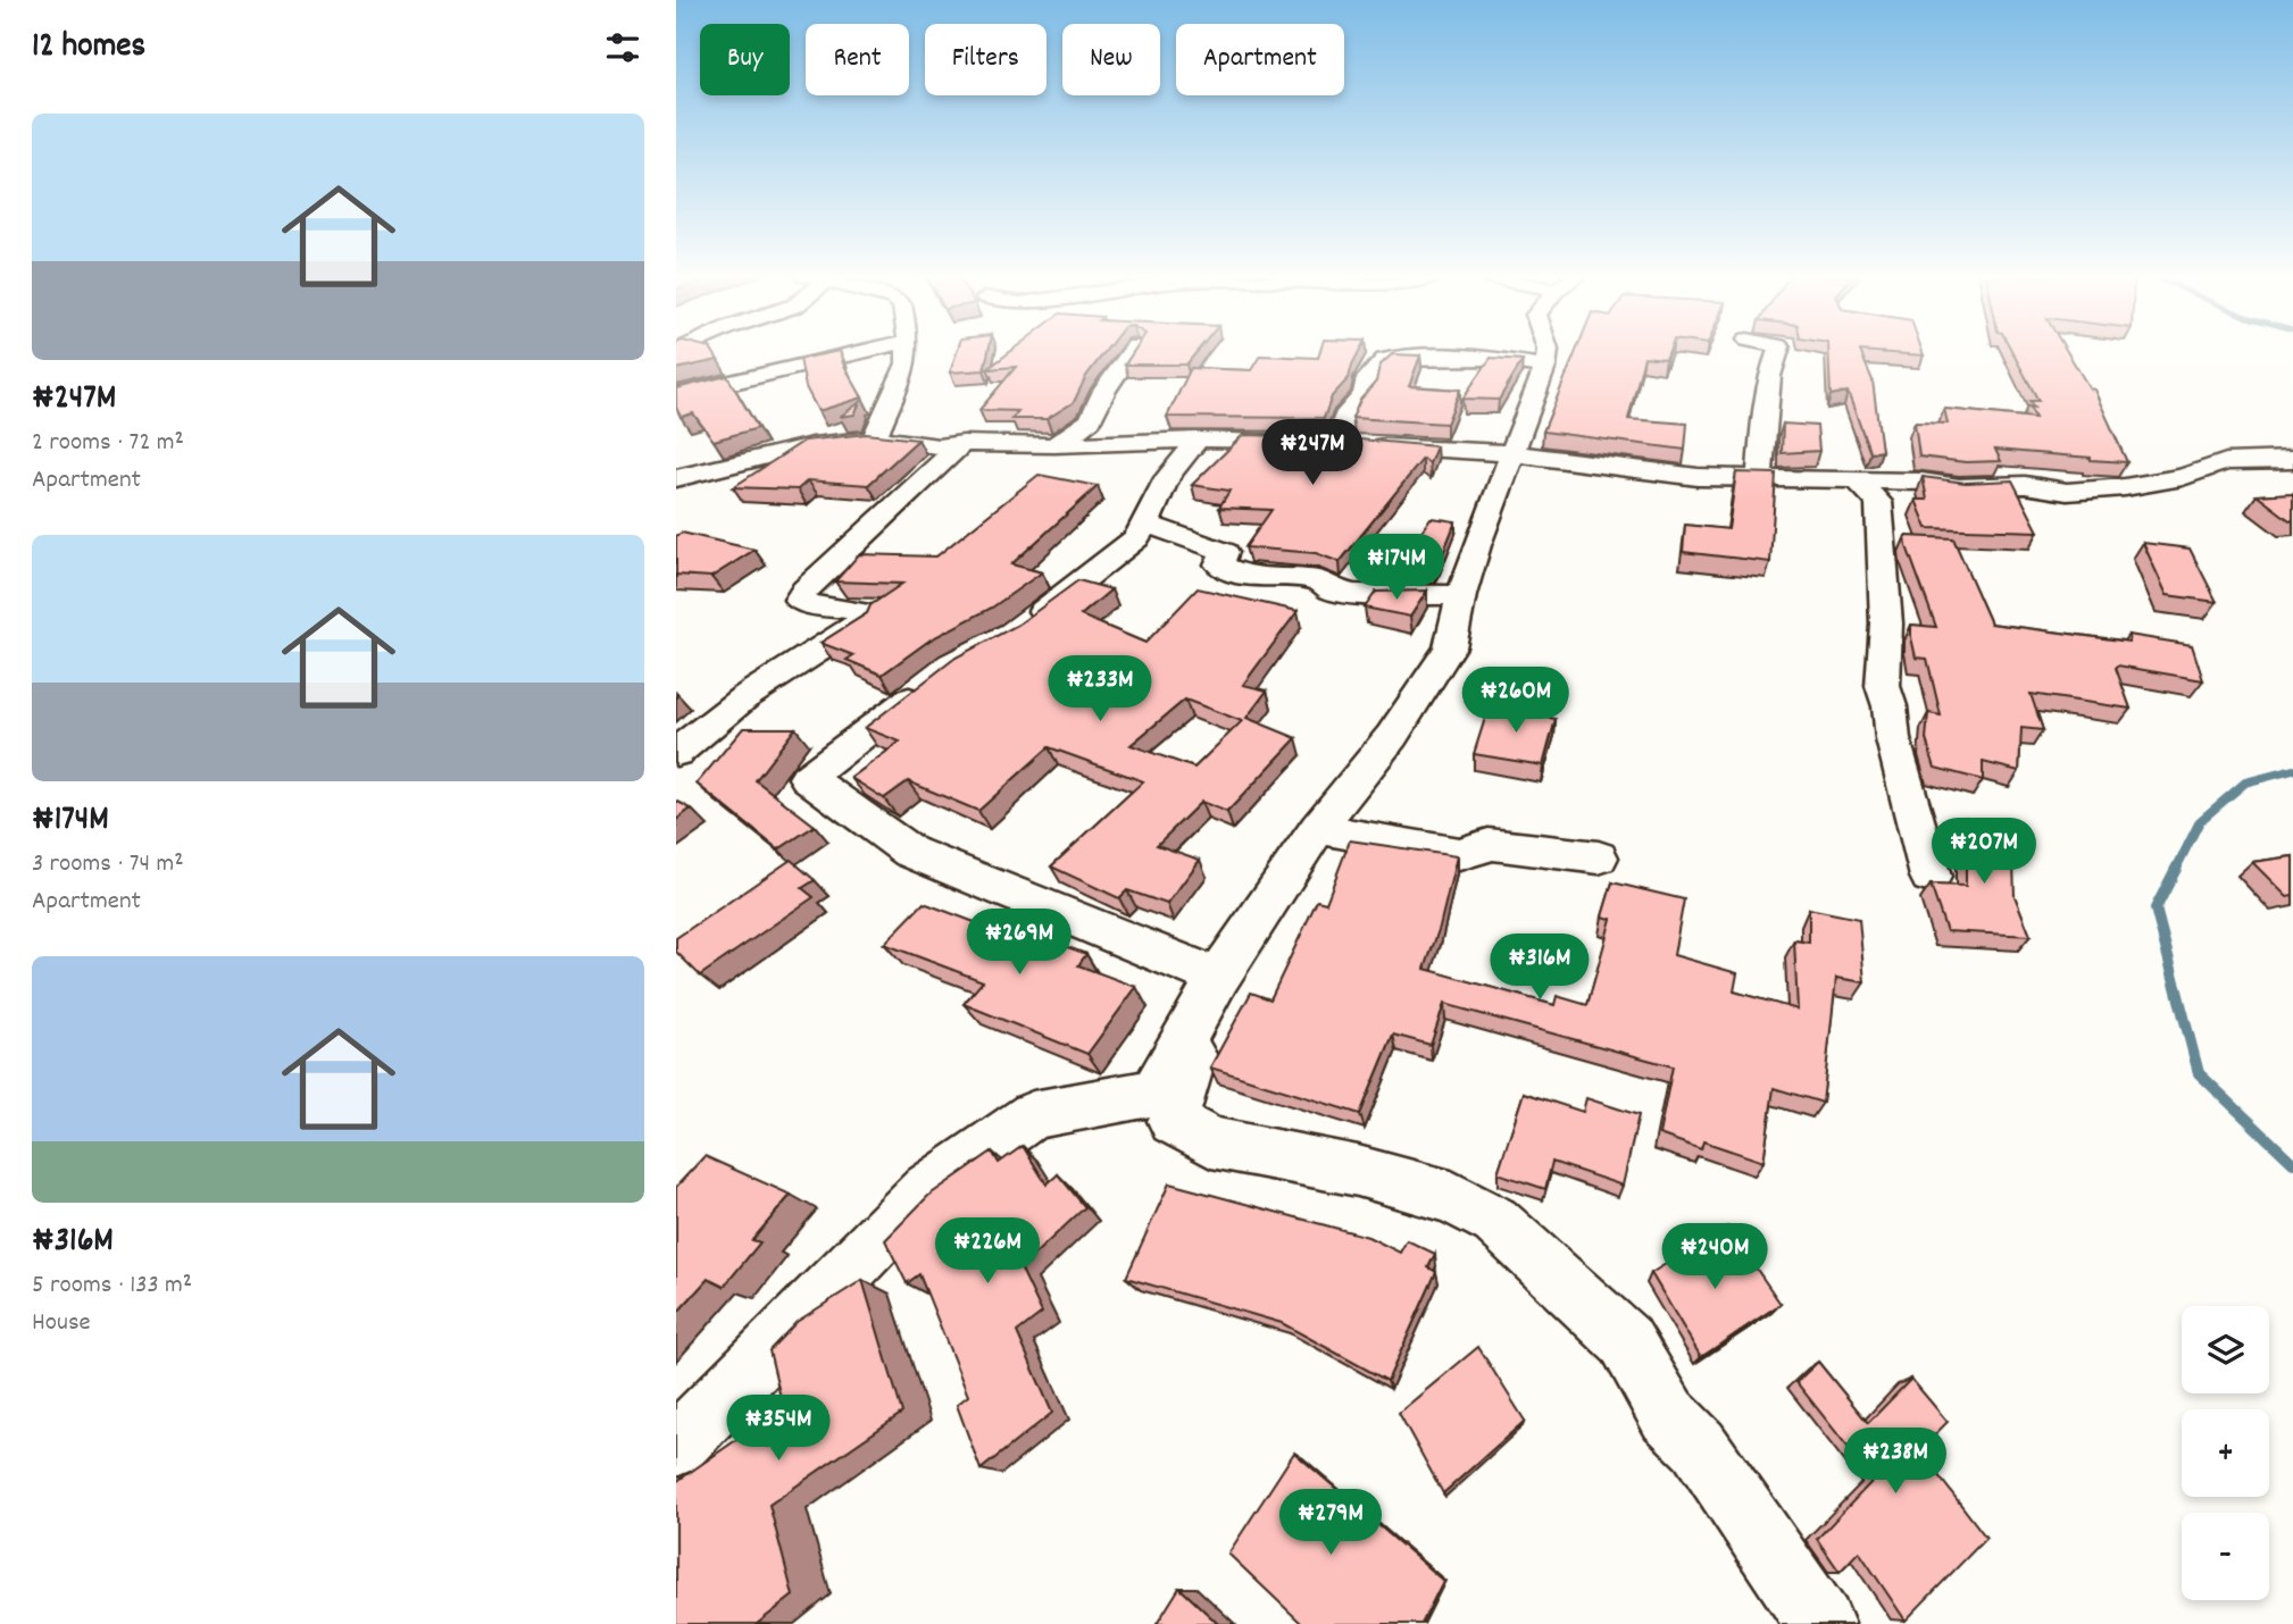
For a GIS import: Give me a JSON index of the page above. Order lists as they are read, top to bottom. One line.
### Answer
{"page":{"heading":"12 homes","chip":["Buy","Rent","Filters","New","Apartment"],"list":[{"name":"₦247M","note":"2 rooms · 72 m² · Apartment"},{"name":"₦174M","note":"3 rooms · 74 m² · Apartment"},{"name":"₦316M","note":"5 rooms · 133 m² · House"}],"price":["₦247M","₦174M","₦233M","₦260M","₦207M","₦269M","₦316M","₦226M","₦240M","₦354M","₦238M","₦279M"],"map_buttons":["+","−"]}}
